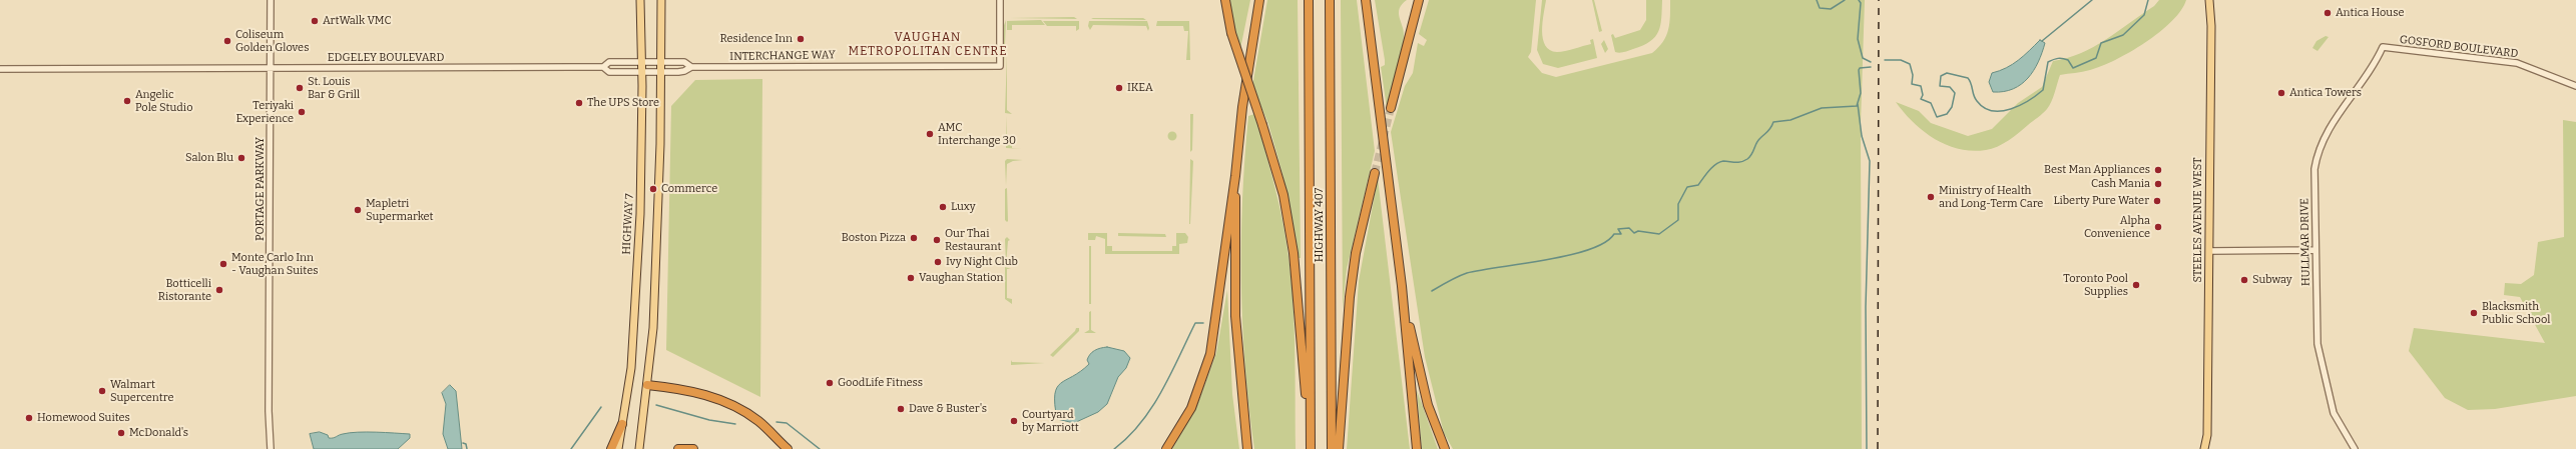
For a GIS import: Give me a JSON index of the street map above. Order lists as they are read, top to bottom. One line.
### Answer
{"streets":{"highway":["HIGHWAY 407"],"main road":["STEELES AVENUE WEST","HIGHWAY 7"],"street":["GOSFORD BOULEVARD","INTERCHANGE WAY","EDGELEY BOULEVARD","PORTAGE PARKWAY","HULLMAR DRIVE"]},"crossings":[["GOSFORD BOULEVARD","HULLMAR DRIVE"],["INTERCHANGE WAY","EDGELEY BOULEVARD"],["EDGELEY BOULEVARD","PORTAGE PARKWAY"],["EDGELEY BOULEVARD","HIGHWAY 7"]],"districts":["VAUGHAN METROPOLITAN CENTRE"],"places":["Antica House","ArtWalk VMC","Residence Inn","Coliseum Golden Gloves","St. Louis Bar & Grill","IKEA","Antica Towers","Angelic Pole Studio","The UPS Store","Teriyaki Experience","AMC Interchange 30","Salon Blu","Best Man Appliances","Cash Mania","Commerce","Ministry of Health and Long-Term Care","Liberty Pure Water","Luxy","Mapletri Supermarket","Alpha Convenience","Boston Pizza","Our Thai Restaurant","Ivy Night Club","Monte Carlo Inn - Vaughan Suites","Vaughan Station","Subway","Toronto Pool Supplies","Botticelli Ristorante","Blacksmith Public School","GoodLife Fitness","Walmart Supercentre","Dave & Buster's","Homewood Suites","Courtyard by Marriott","McDonald's"]}
